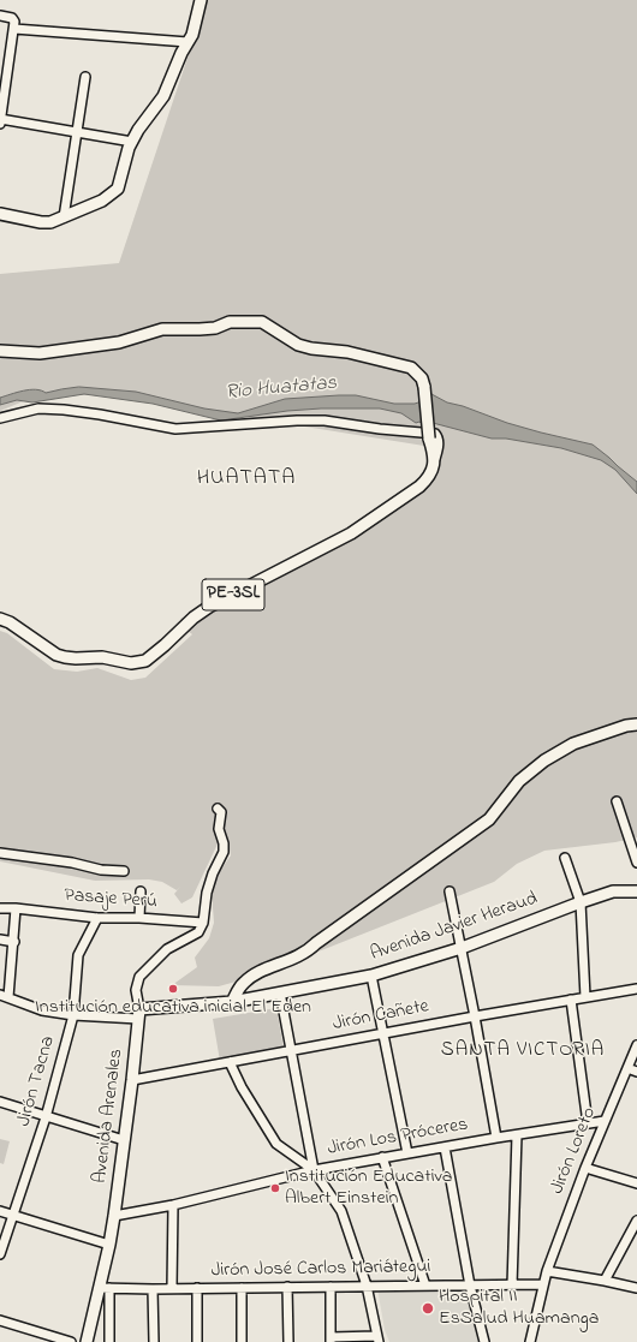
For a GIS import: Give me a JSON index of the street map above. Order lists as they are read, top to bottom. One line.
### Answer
{"streets":{"main road":["PE-3SL","Avenida Javier Heraud","Avenida Arenales"],"street":["Pasaje Perú","Jirón Cañete","Jirón Tacna","Jirón Los Próceres","Jirón Loreto","Jirón José Carlos Mariátegui"]},"crossings":[["Pasaje Perú","Jirón Tacna"],["Pasaje Perú","Avenida Arenales"],["Avenida Javier Heraud","Avenida Arenales"],["Jirón Cañete","Avenida Arenales"],["Avenida Arenales","Jirón Los Próceres"],["Avenida Arenales","Jirón José Carlos Mariátegui"],["Jirón Los Próceres","Jirón Loreto"],["Jirón Loreto","Jirón José Carlos Mariátegui"]],"districts":["HUATATA","SANTA VICTORIA"],"water":["Rio Huatatas"],"places":["Institución educativa inicial El Eden","Institución Educativa Albert Einstein","Hospital II EsSalud Huamanga"]}
